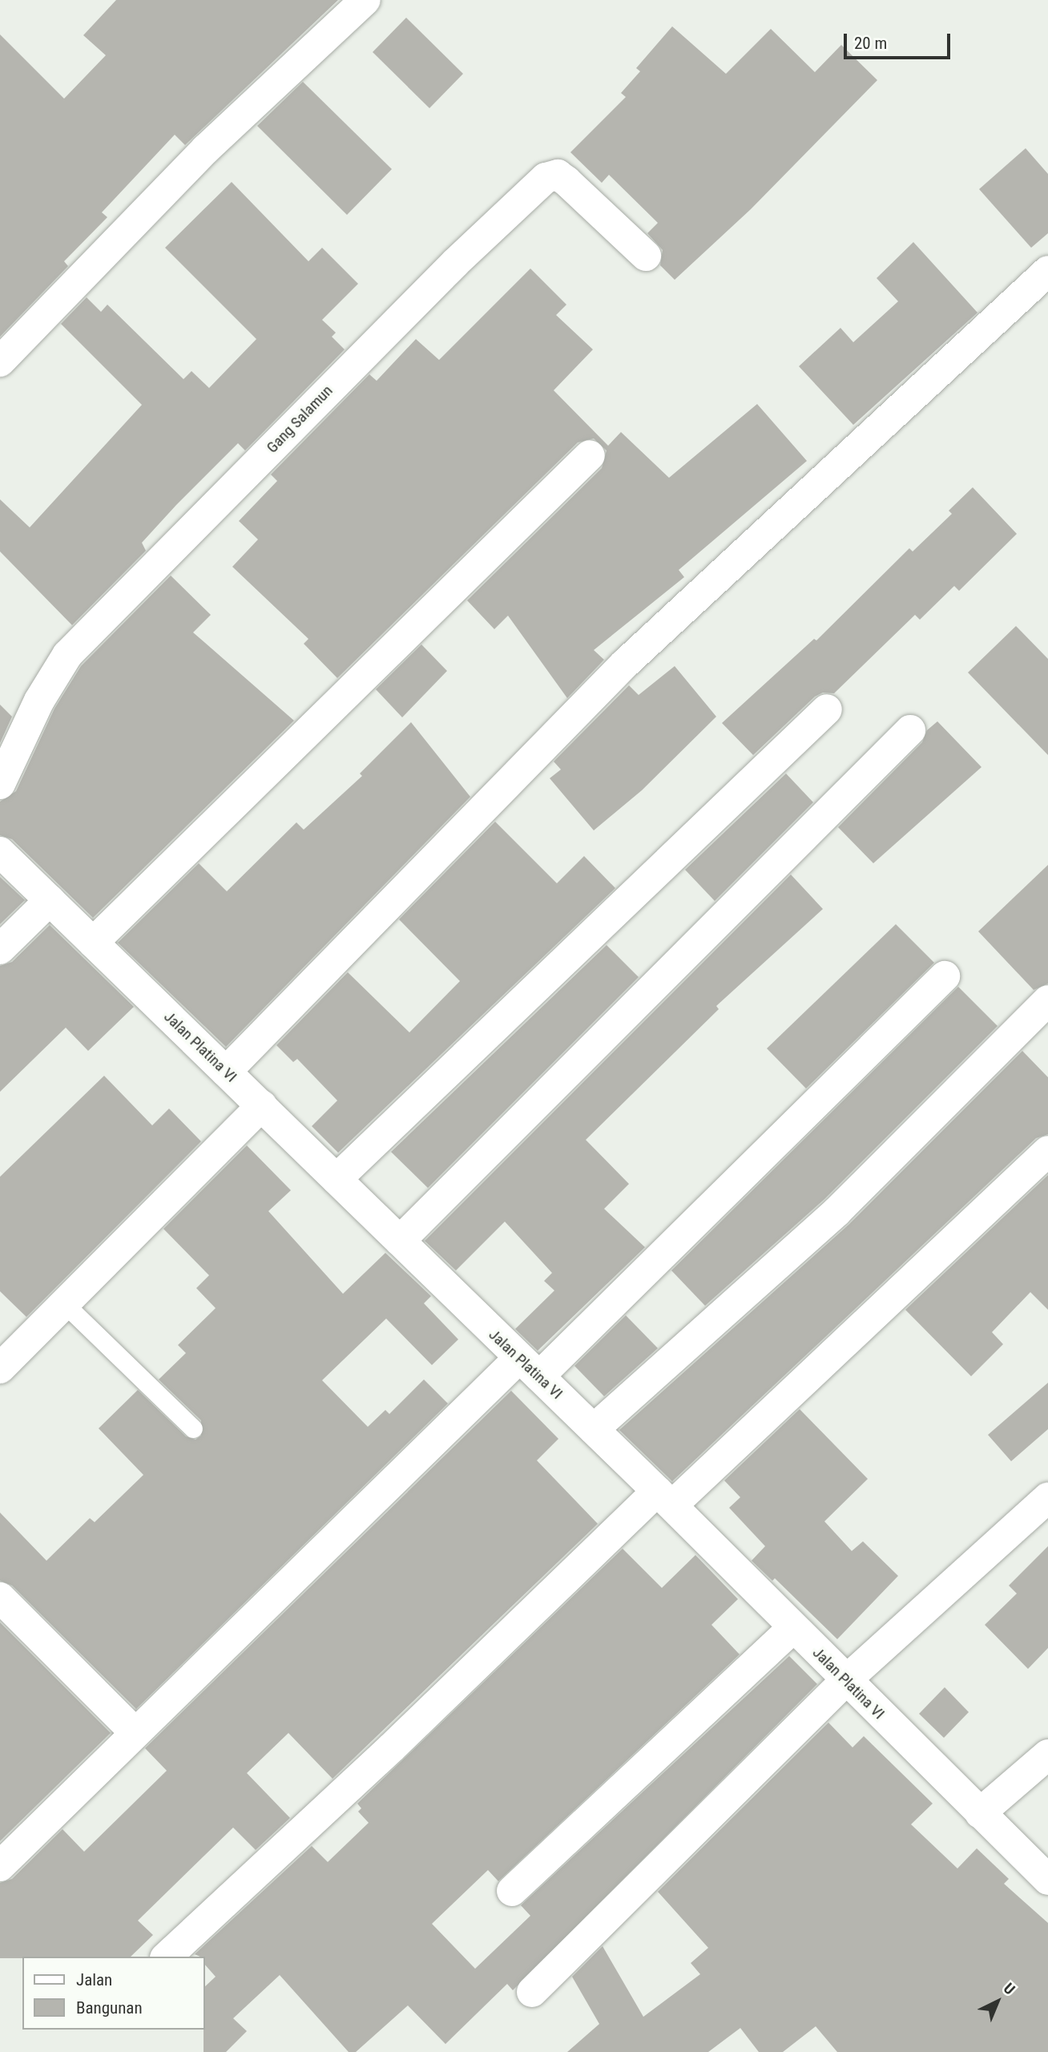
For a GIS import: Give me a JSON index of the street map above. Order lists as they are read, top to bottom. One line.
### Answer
{"streets":{"street":["Gang Salamun","Jalan Platina VI"]},"legend":["Jalan","Bangunan"],"scale_bar":"20 m","north":"top right"}
